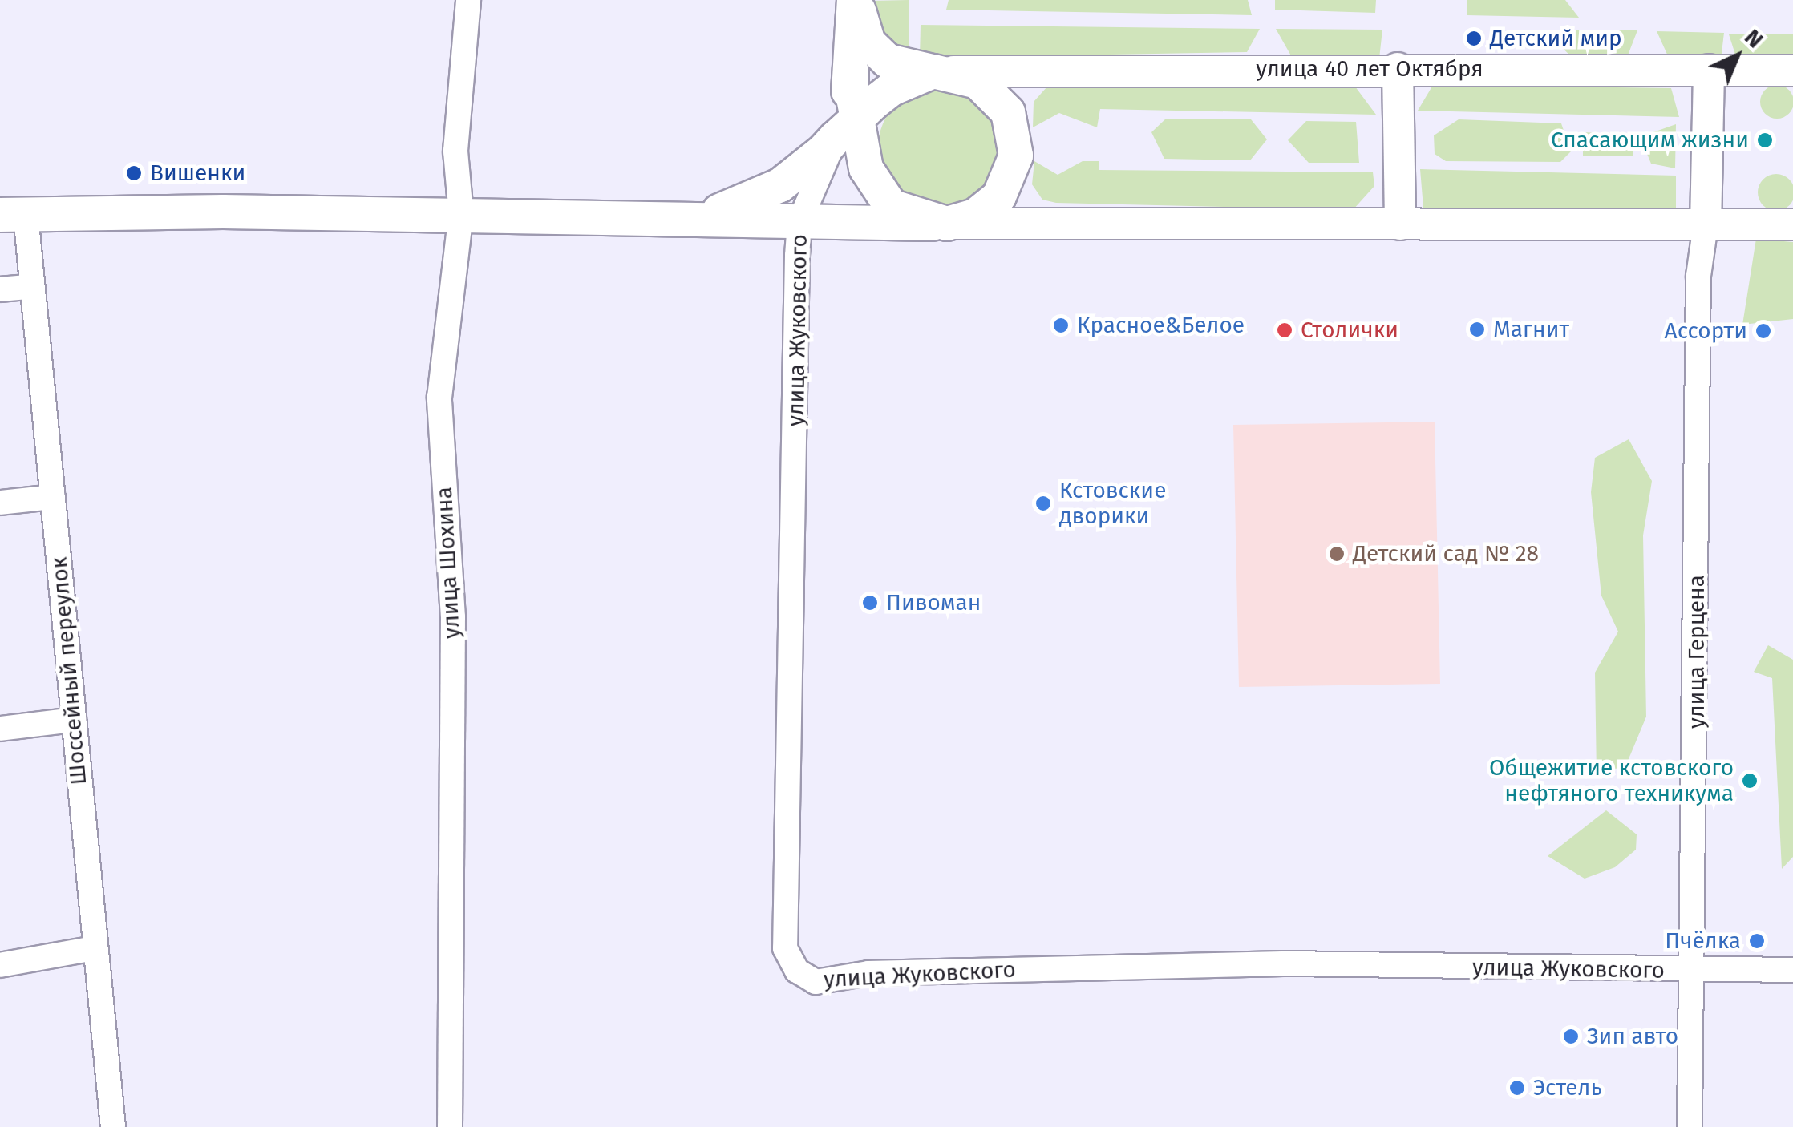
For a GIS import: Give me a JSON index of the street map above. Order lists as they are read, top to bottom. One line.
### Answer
{"streets":{"main road":["улица 40 лет Октября"],"street":["улица Жуковского","улица Шохина","улица Герцена","Шоссейный переулок"]},"crossings":[["улица 40 лет Октября","улица Жуковского"],["улица Жуковского","улица Герцена"]],"places":["Детский мир","Спасающим жизни","Вишенки","Красное&Белое","Магнит","Столички","Ассорти","Кстовские дворики","Детский сад № 28","Пивоман","Общежитие кстовского нефтяного техникума","Пчёлка","Зип авто","Эстель"],"north":"top right"}
